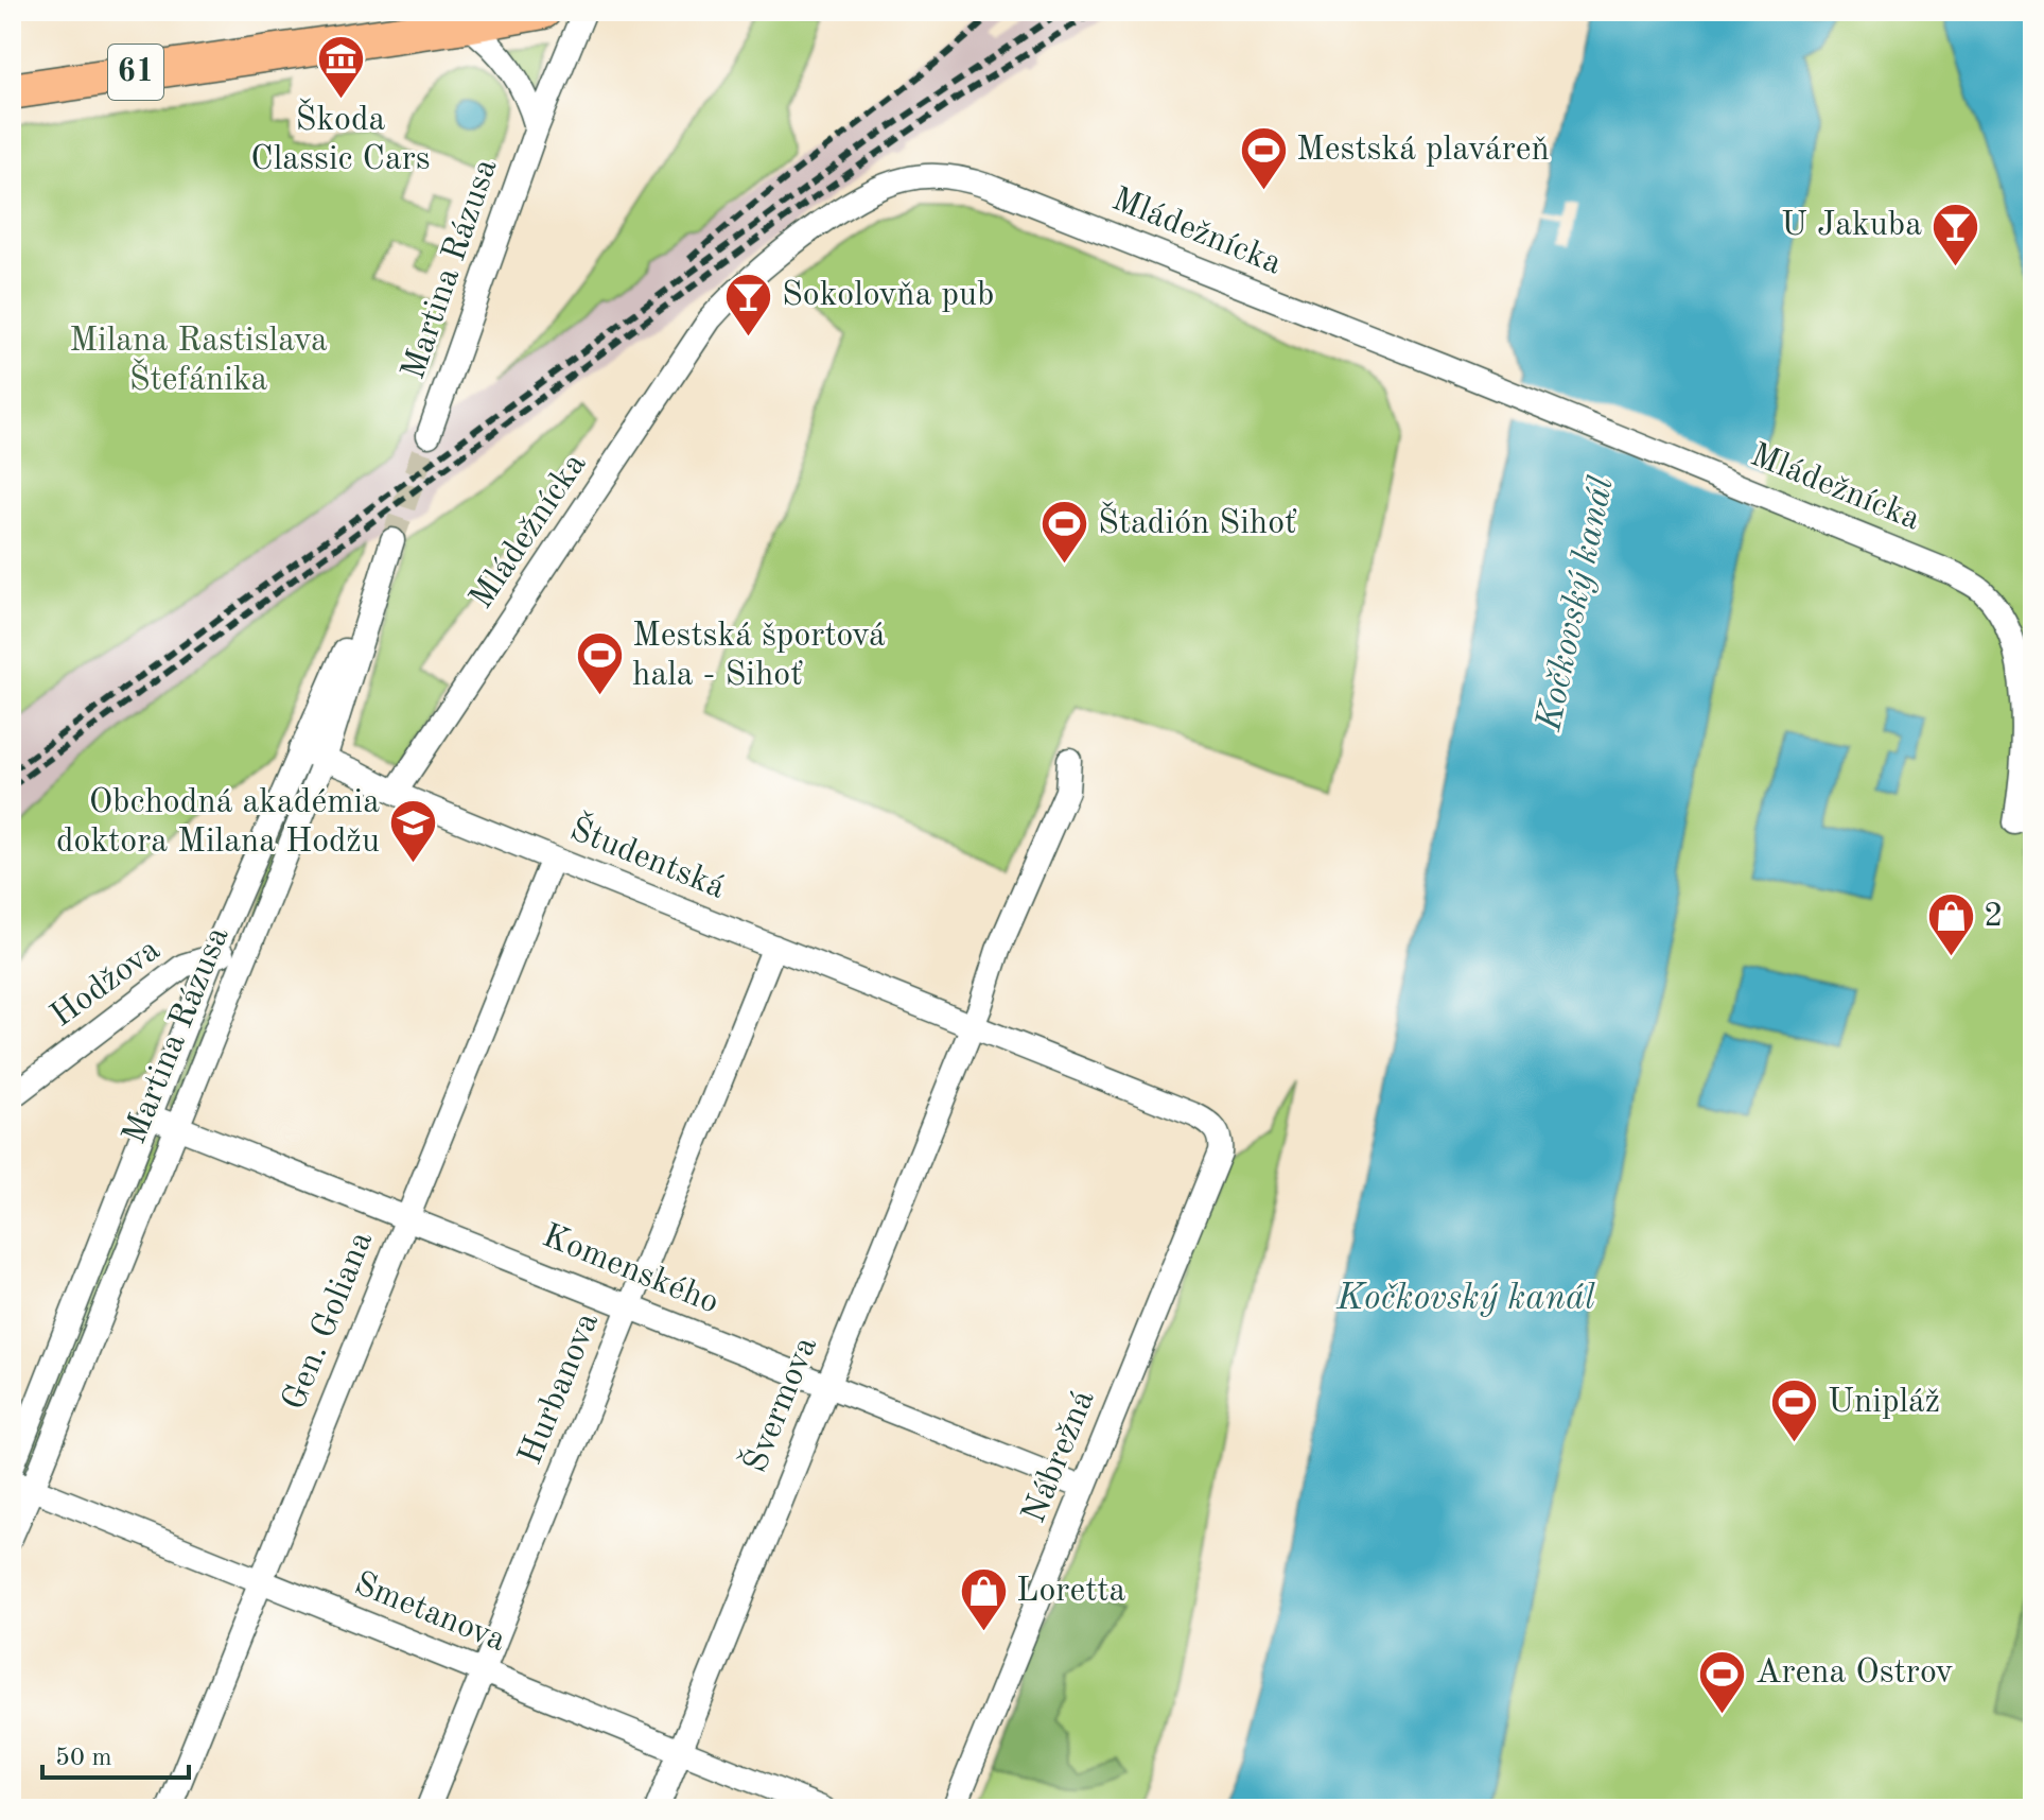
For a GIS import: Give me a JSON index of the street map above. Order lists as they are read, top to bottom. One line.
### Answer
{"streets":{"main road":["61"],"street":["Mládežnícka","Martina Rázusa","Študentská","Hodžova","Komenského","Gen. Goliana","Hurbanova","Švermova","Nábrežná","Smetanova"]},"crossings":[["61","Martina Rázusa"],["Mládežnícka","Študentská"],["Martina Rázusa","Študentská"],["Martina Rázusa","Hodžova"],["Martina Rázusa","Komenského"],["Martina Rázusa","Smetanova"],["Študentská","Gen. Goliana"],["Študentská","Hurbanova"],["Študentská","Švermova"],["Študentská","Nábrežná"],["Komenského","Gen. Goliana"],["Komenského","Hurbanova"],["Komenského","Švermova"],["Komenského","Nábrežná"],["Gen. Goliana","Smetanova"],["Hurbanova","Smetanova"],["Švermova","Smetanova"]],"water":["Kočkovský kanál"],"parks":["Milana Rastislava Štefánika"],"places":{"museum":["Škoda Classic Cars"],"sports":["Mestská plaváreň","Štadión Sihoť","Mestská športová hala - Sihoť","Unipláž","Arena Ostrov"],"bar":["U Jakuba","Sokolovňa pub"],"school or university":["Obchodná akadémia doktora Milana Hodžu"],"shop":["2","Loretta"]},"scale_bar":"50 m"}
